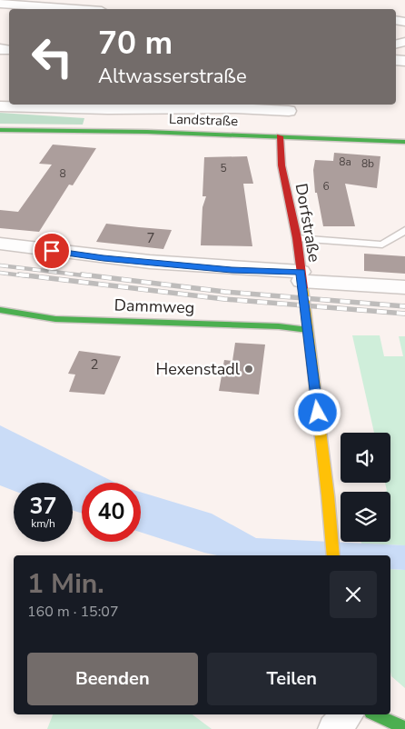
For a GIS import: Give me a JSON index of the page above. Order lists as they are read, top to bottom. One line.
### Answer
{"streets":{"street":["Landstraße","Dorfstraße","Dammweg"]},"crossings":[["Landstraße","Dorfstraße"],["Dorfstraße","Dammweg"]],"places":["Hexenstadl"],"house_numbers":["8a","8b","5","8","6","7","2"],"page":{"turn":["70 m","Altwasserstraße"],"speed":"37 km/h","limit":"40","heading":["1 Min.","160 m · 15:07"],"buttons":["Beenden","Teilen"]}}
